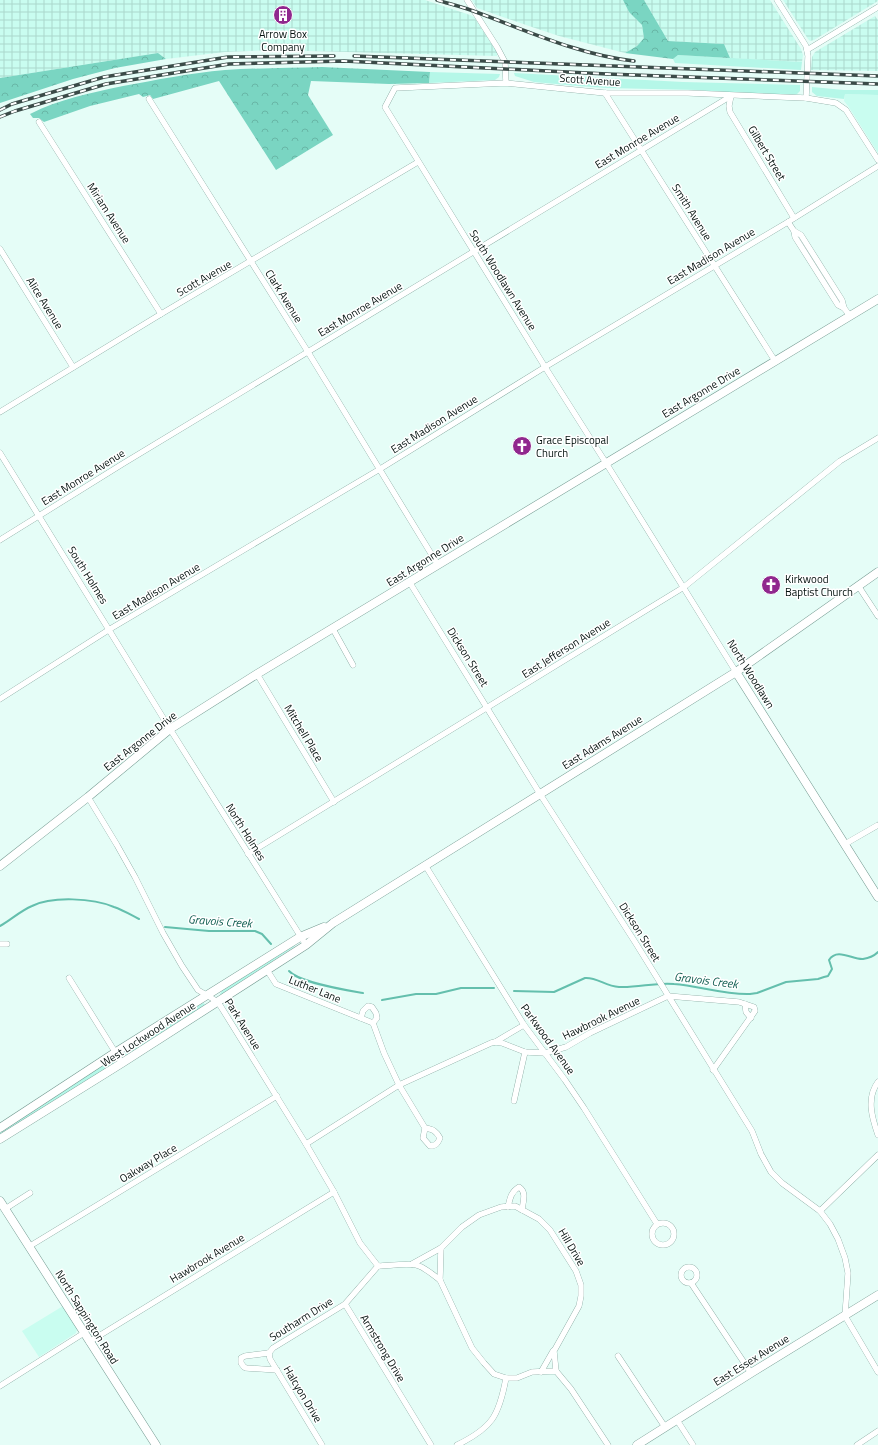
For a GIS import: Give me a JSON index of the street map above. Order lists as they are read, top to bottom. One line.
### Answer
{"streets":{"street":["Scott Avenue","East Monroe Avenue","Gilbert Street","Smith Avenue","Miriam Avenue","East Madison Avenue","South Woodlawn Avenue","Clark Avenue","Alice Avenue","East Argonne Drive","South Holmes","East Jefferson Avenue","Dickson Street","North Woodlawn","Mitchell Place","East Adams Avenue","North Holmes","Luther Lane","Hawbrook Avenue","Park Avenue","West Lockwood Avenue","Parkwood Avenue","Oakway Place","Hill Drive","North Sappington Road","Southarm Drive","Armstrong Drive","East Essex Avenue","Halcyon Drive"]},"crossings":[["Scott Avenue","East Monroe Avenue"],["Scott Avenue","Gilbert Street"],["Scott Avenue","Smith Avenue"],["Scott Avenue","Miriam Avenue"],["Scott Avenue","South Woodlawn Avenue"],["Scott Avenue","Clark Avenue"],["Scott Avenue","Alice Avenue"],["East Monroe Avenue","Gilbert Street"],["East Monroe Avenue","Smith Avenue"],["East Monroe Avenue","South Woodlawn Avenue"],["East Monroe Avenue","Clark Avenue"],["East Monroe Avenue","South Holmes"],["Gilbert Street","East Madison Avenue"],["Smith Avenue","East Madison Avenue"],["Smith Avenue","East Argonne Drive"],["East Madison Avenue","South Woodlawn Avenue"],["East Madison Avenue","Clark Avenue"],["East Madison Avenue","South Holmes"],["South Woodlawn Avenue","East Argonne Drive"],["South Woodlawn Avenue","North Woodlawn"],["Clark Avenue","East Argonne Drive"],["East Argonne Drive","South Holmes"],["East Argonne Drive","Dickson Street"],["East Argonne Drive","North Woodlawn"],["East Argonne Drive","Mitchell Place"],["East Argonne Drive","North Holmes"],["East Argonne Drive","Park Avenue"],["South Holmes","North Holmes"],["East Jefferson Avenue","Dickson Street"],["East Jefferson Avenue","North Woodlawn"],["East Jefferson Avenue","Mitchell Place"],["East Jefferson Avenue","North Holmes"],["Dickson Street","East Adams Avenue"],["Dickson Street","Hawbrook Avenue"],["Dickson Street","East Essex Avenue"],["North Woodlawn","East Adams Avenue"],["East Adams Avenue","North Holmes"],["East Adams Avenue","West Lockwood Avenue"],["East Adams Avenue","Parkwood Avenue"],["North Holmes","West Lockwood Avenue"],["Luther Lane","West Lockwood Avenue"],["Hawbrook Avenue","Park Avenue"],["Hawbrook Avenue","Parkwood Avenue"],["Hawbrook Avenue","North Sappington Road"],["Park Avenue","West Lockwood Avenue"],["Park Avenue","Oakway Place"],["Park Avenue","Hill Drive"],["Oakway Place","North Sappington Road"],["Southarm Drive","Armstrong Drive"],["Southarm Drive","Halcyon Drive"]],"water":["Gravois Creek"],"places":{"building":["Arrow Box Company"],"church":["Grace Episcopal Church","Kirkwood Baptist Church"]}}
